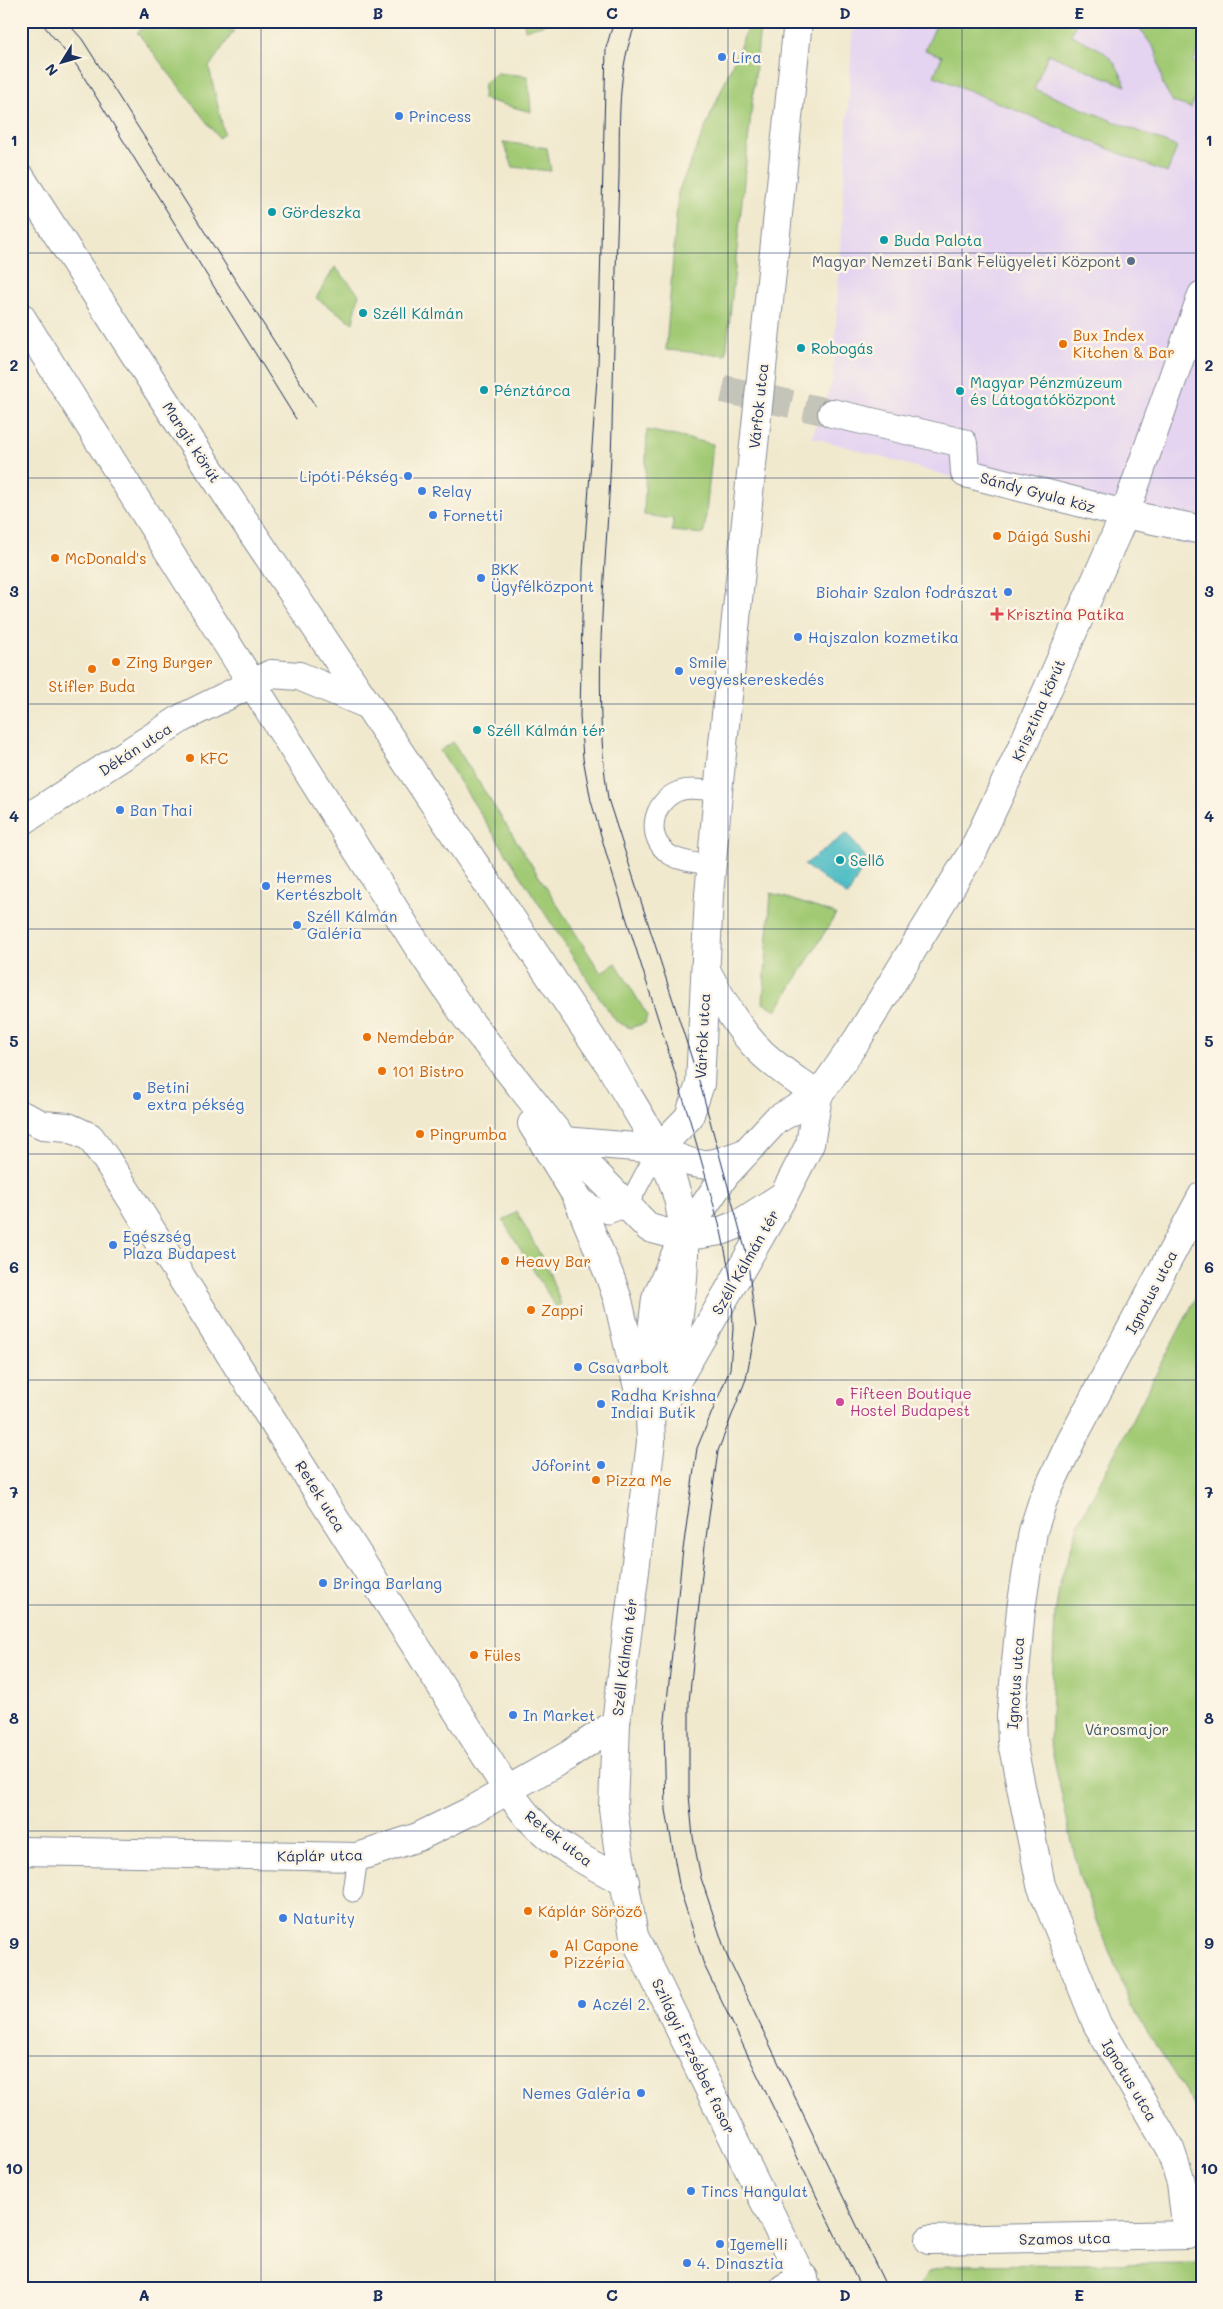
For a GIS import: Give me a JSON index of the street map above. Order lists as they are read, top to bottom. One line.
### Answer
{"streets":{"main road":["Várfok utca","Margit körút","Sándy Gyula köz","Krisztina körút","Dékán utca","Széll Kálmán tér","Ignotus utca","Retek utca","Káplár utca","Szilágyi Erzsébet fasor","Szamos utca"]},"crossings":[["Várfok utca","Krisztina körút"],["Várfok utca","Széll Kálmán tér"],["Margit körút","Széll Kálmán tér"],["Sándy Gyula köz","Krisztina körút"],["Krisztina körút","Széll Kálmán tér"],["Dékán utca","Széll Kálmán tér"],["Széll Kálmán tér","Káplár utca"],["Széll Kálmán tér","Szilágyi Erzsébet fasor"],["Ignotus utca","Szamos utca"],["Retek utca","Káplár utca"],["Retek utca","Szilágyi Erzsébet fasor"],["Káplár utca","Szilágyi Erzsébet fasor"]],"parks":["Városmajor"],"places":{"other":["Líra","Princess","Gördeszka","Buda Palota","Magyar Nemzeti Bank Felügyeleti Központ","Széll Kálmán","Bux Index Kitchen & Bar","Robogás","Pénztárca","Magyar Pénzmúzeum és Látogatóközpont","Lipóti Pékség","Relay","Fornetti","Dáigá Sushi","McDonald's","BKK Ügyfélközpont","Biohair Szalon fodrászat","Hajszalon kozmetika","Zing Burger","Stifler Buda","Smile vegyeskereskedés","Széll Kálmán tér","KFC","Ban Thai","Sellő","Hermes Kertészbolt","Széll Kálmán Galéria","Nemdebár","101 Bistro","Betini extra pékség","Pingrumba","Egészség Plaza Budapest","Heavy Bar","Zappi","Csavarbolt","Fifteen Boutique Hostel Budapest","Radha Krishna Indiai Butik","Jóforint","Pizza Me","Bringa Barlang","Füles","In Market","Káplár Söröző","Naturity","Al Capone Pizzéria","Aczél 2.","Nemes Galéria","Tincs Hangulat","Igemelli","4. Dinasztia"],"health":["Krisztina Patika"]},"north":"bottom left","grid":{"columns":["A","B","C","D","E"],"rows":["1","2","3","4","5","6","7","8","9","10"]}}
